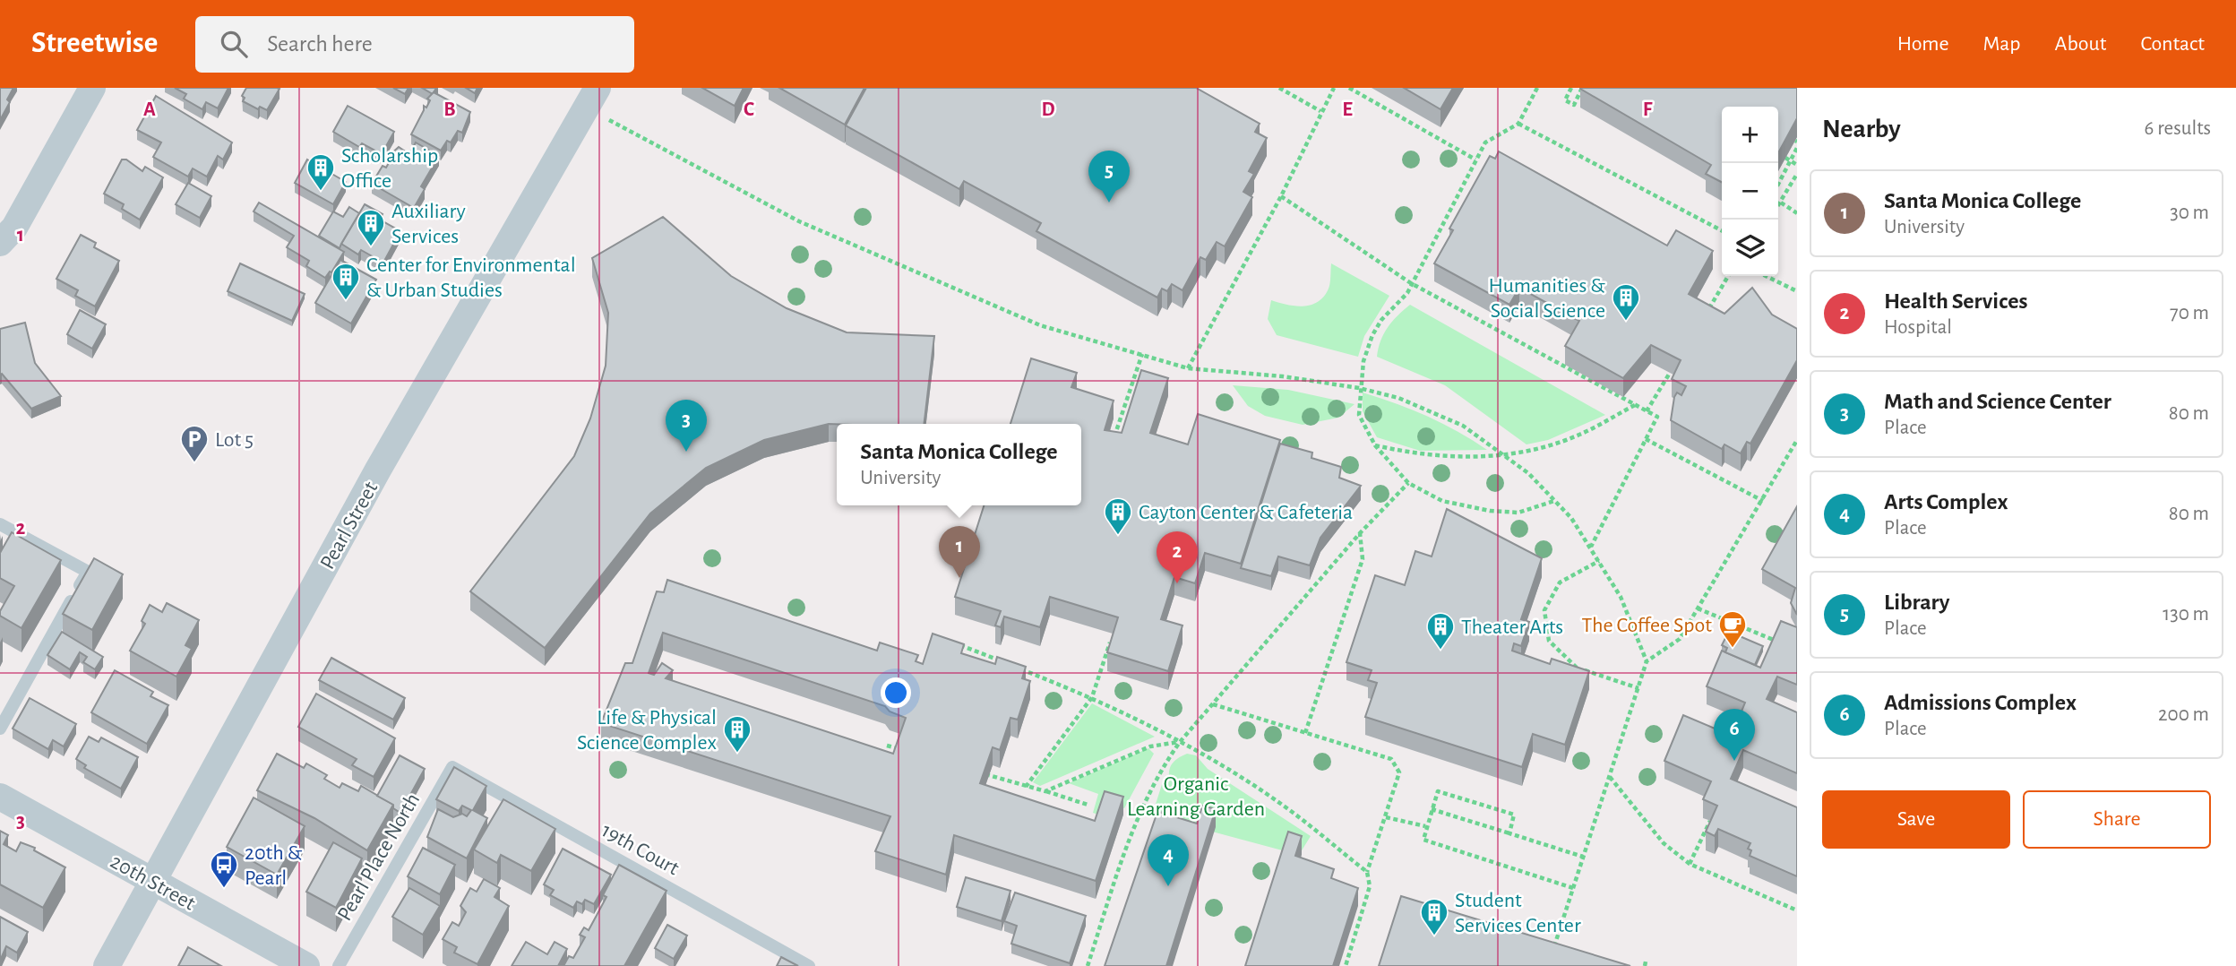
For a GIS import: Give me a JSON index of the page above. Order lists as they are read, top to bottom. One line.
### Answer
{"streets":{"street":["Pearl Street","20th Street"],"lane":["19th Court","Pearl Place North"]},"crossings":[["Pearl Street","20th Street"],["19th Court","Pearl Place North"]],"parks":["Organic Learning Garden"],"places":{"building":["Scholarship Office","Auxiliary Services","Center for Environmental & Urban Studies","Humanities & Social Science","Cayton Center & Cafeteria","Theater Arts","Life & Physical Science Complex","Student Services Center"],"parking":["Lot 5"],"cafe":["The Coffee Spot"],"bus stop":["20th & Pearl"]},"page":{"header":"Streetwise","search":"Search here","nav":["Home","Map","About","Contact"],"heading":["Nearby","6 results"],"map_buttons":["+","−"],"pins":["5","3","1","2","6","4"],"list":[{"mark":"1","name":"Santa Monica College","note":"University","value":"30 m"},{"mark":"2","name":"Health Services","note":"Hospital","value":"70 m"},{"mark":"3","name":"Math and Science Center","note":"Place","value":"80 m"},{"mark":"4","name":"Arts Complex","note":"Place","value":"80 m"},{"mark":"5","name":"Library","note":"Place","value":"130 m"},{"mark":"6","name":"Admissions Complex","note":"Place","value":"200 m"}],"popup":["Santa Monica College","University"],"buttons":["Save","Share"]},"grid":{"columns":["A","B","C","D","E","F"],"rows":["1","2","3"]}}
